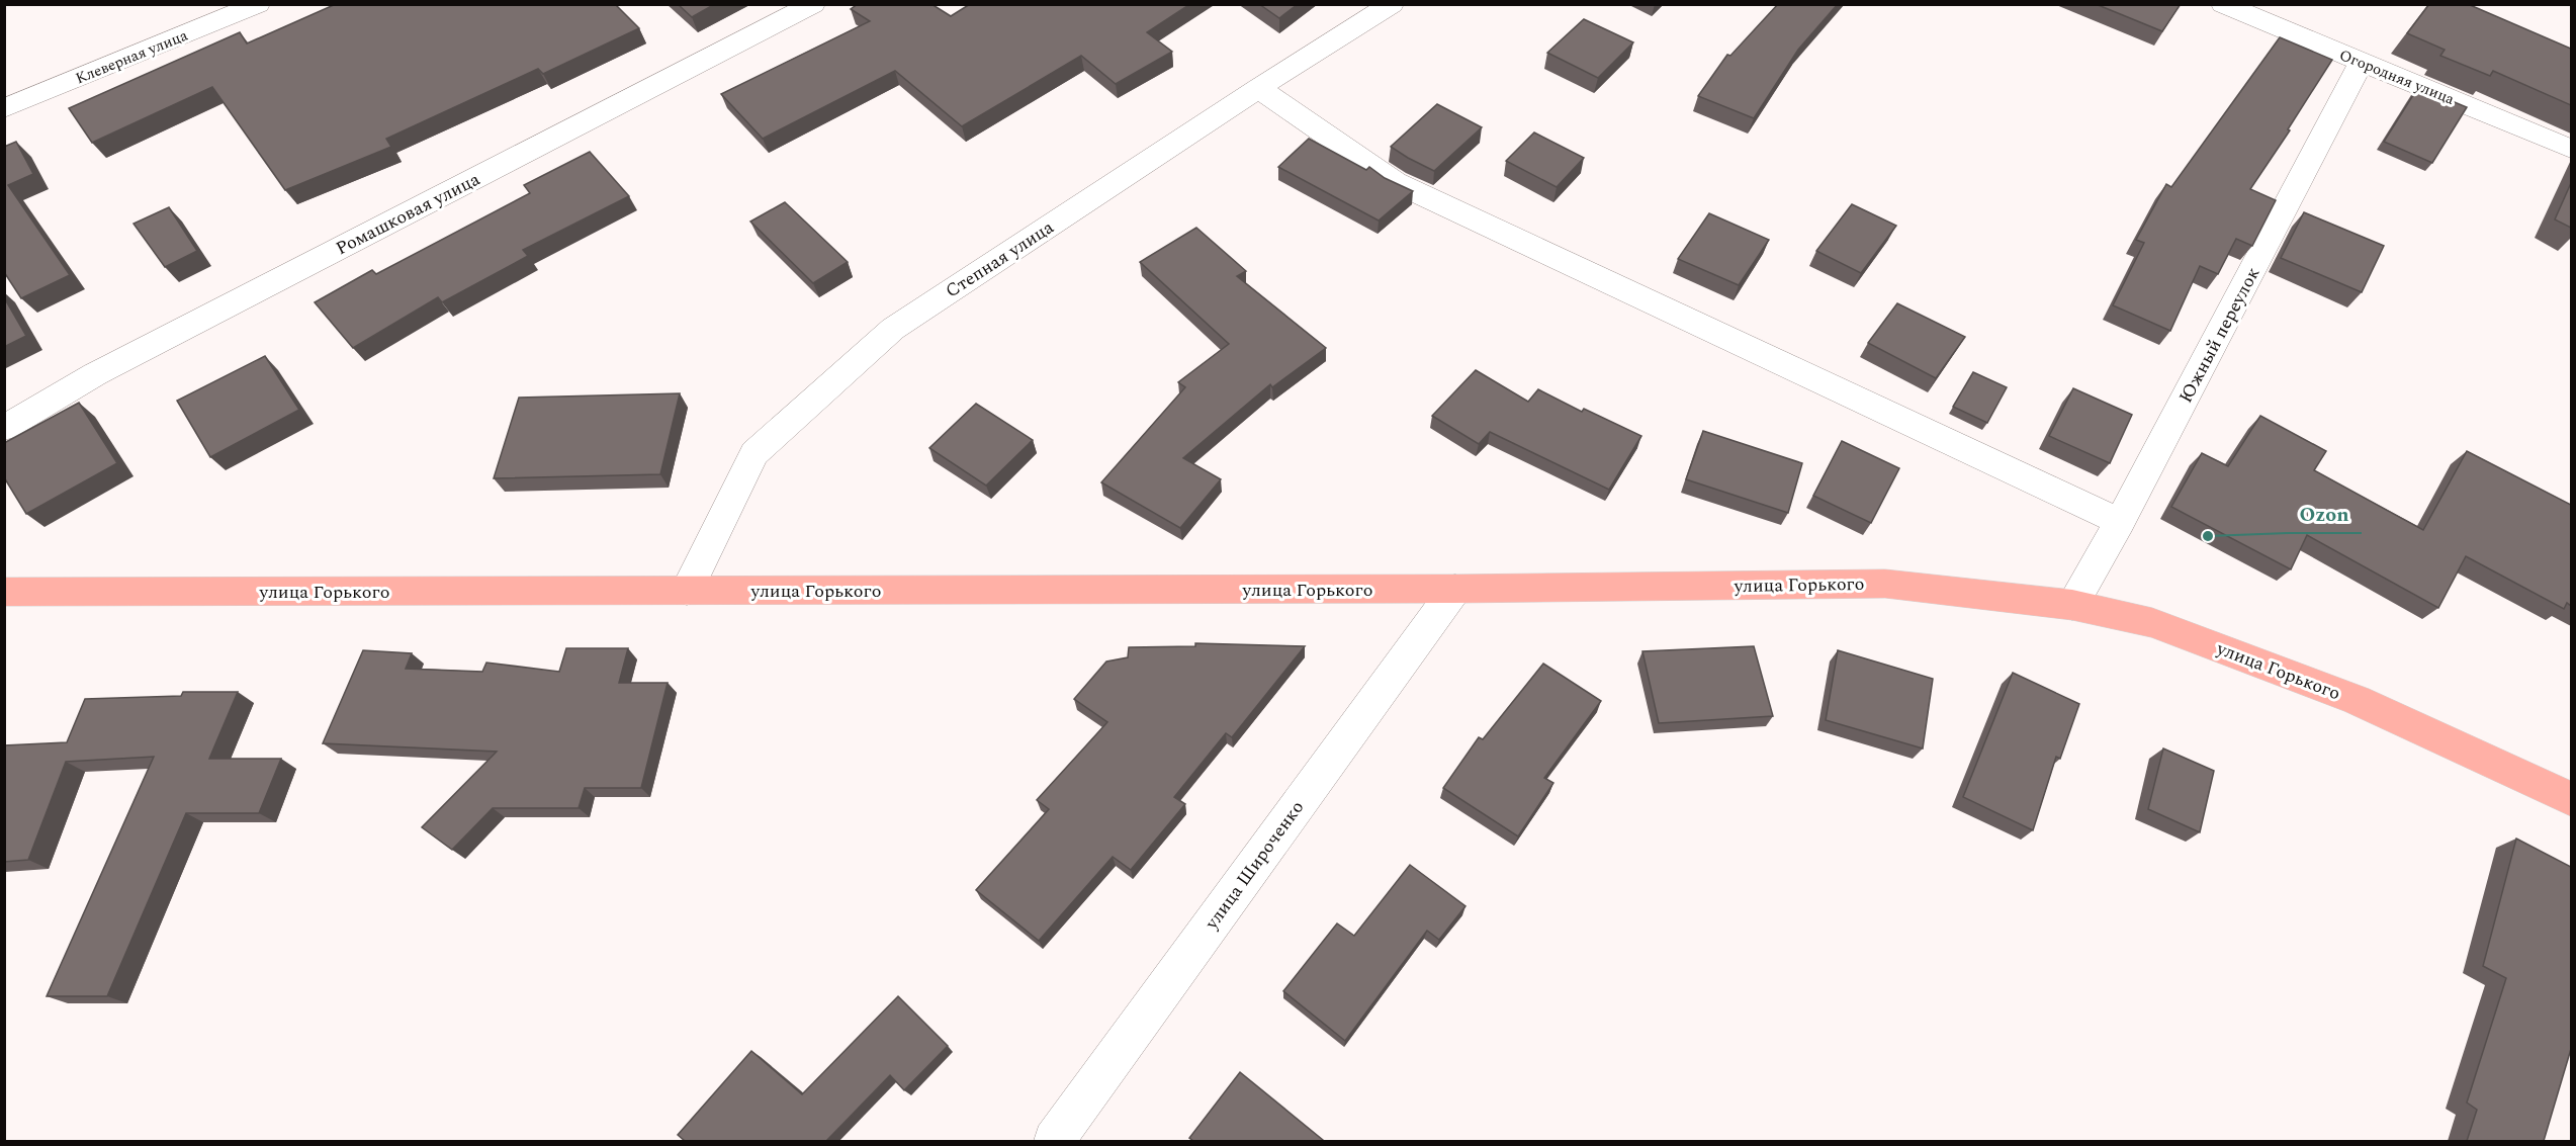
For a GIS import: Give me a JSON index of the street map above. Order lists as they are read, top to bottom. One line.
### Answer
{"streets":{"main road":["улица Горького"],"street":["Клеверная улица","Огородняя улица","Ромашковая улица","Степная улица","Южный переулок","улица Широченко"]},"crossings":[["Огородняя улица","Южный переулок"],["Степная улица","улица Горького"],["Южный переулок","улица Горького"],["улица Горького","улица Широченко"]],"places":["Ozon"]}
